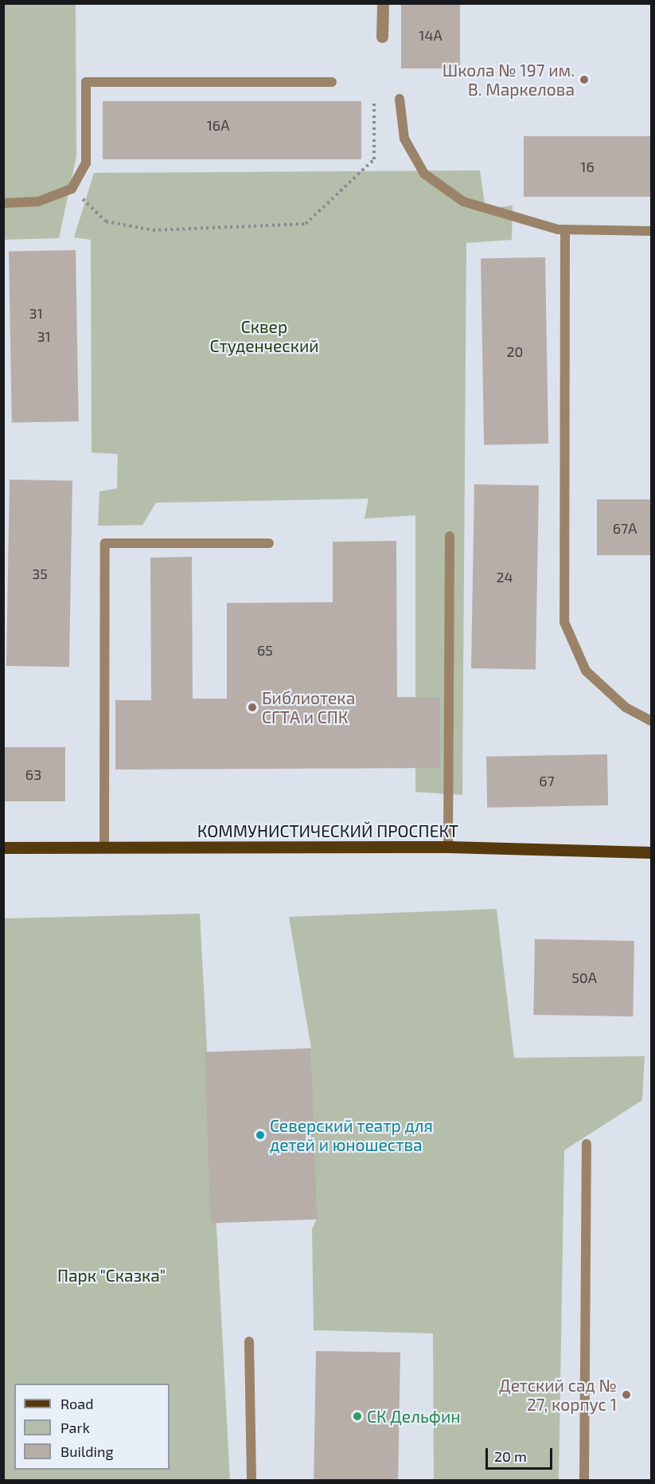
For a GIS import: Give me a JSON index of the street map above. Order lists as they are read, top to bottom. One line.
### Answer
{"streets":{"main road":["КОММУНИСТИЧЕСКИЙ ПРОСПЕКТ"]},"parks":["Сквер Студенческий","Парк \"Сказка\""],"places":["Школа № 197 им. В. Маркелова","Библиотека СГТА и СПК","Северский театр для детей и юношества","Детский сад № 27, корпус 1","СК Дельфин"],"house_numbers":["14А","16А","16","31","31","20","67А","35","24","65","63","67","50А"],"legend":["Road","Park","Building"],"scale_bar":"20 m"}
